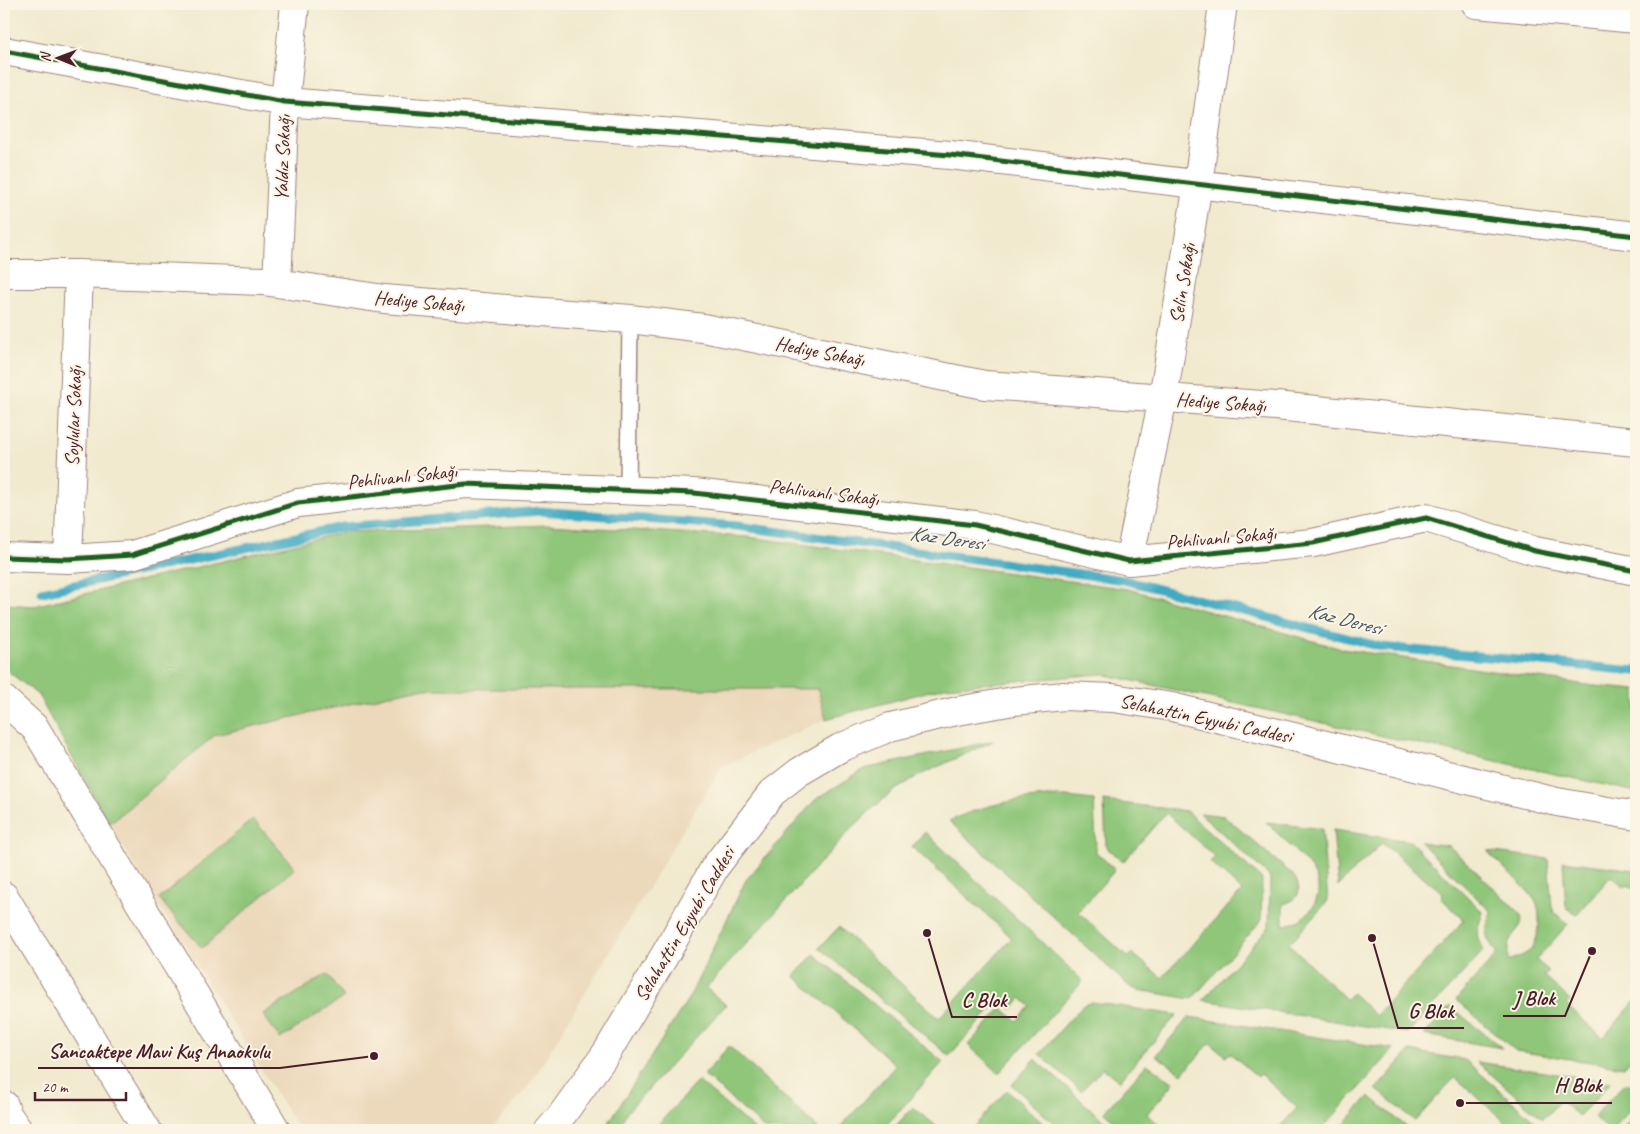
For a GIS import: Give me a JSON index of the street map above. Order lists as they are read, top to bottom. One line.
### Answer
{"streets":{"street":["Yaldız Sokağı","Selin Sokağı","Hediye Sokağı","Soylular Sokağı","Pehlivanlı Sokağı","Selahattin Eyyubi Caddesi"]},"crossings":[["Yaldız Sokağı","Hediye Sokağı"],["Selin Sokağı","Hediye Sokağı"],["Selin Sokağı","Pehlivanlı Sokağı"],["Hediye Sokağı","Soylular Sokağı"],["Soylular Sokağı","Pehlivanlı Sokağı"]],"water":["Kaz Deresi"],"places":["C Blok","G Blok","J Blok","Sancaktepe Mavi Kuş Anaokulu","H Blok"],"scale_bar":"20 m","north":"left"}
